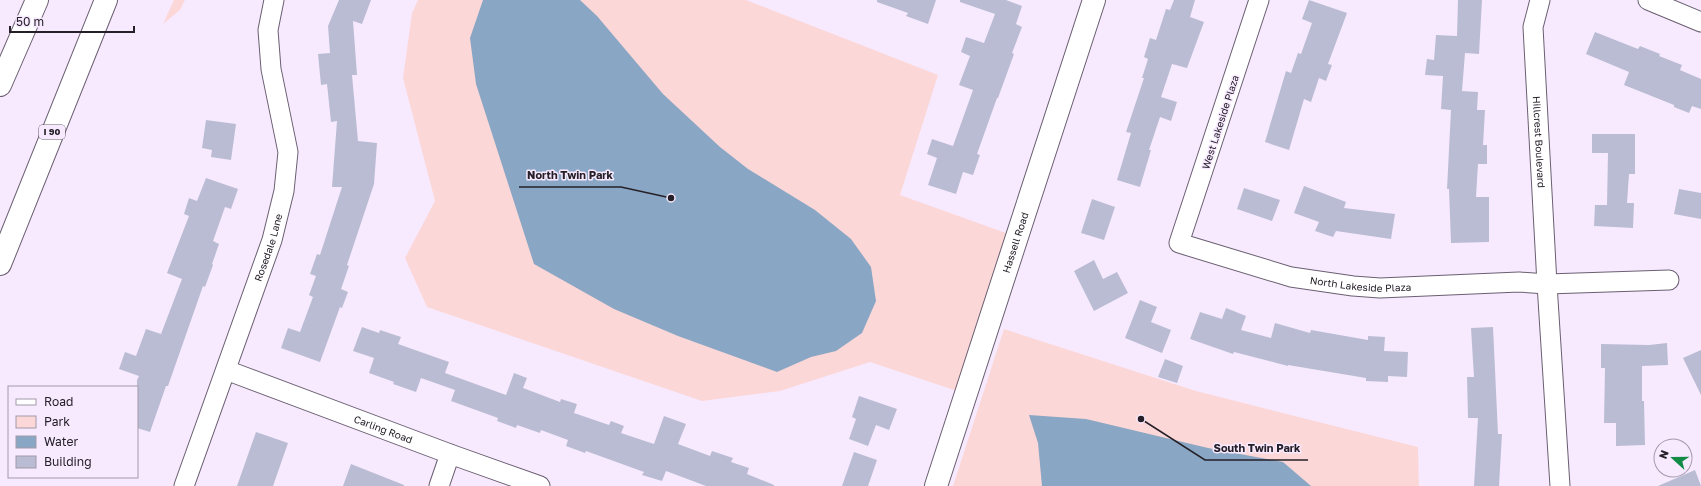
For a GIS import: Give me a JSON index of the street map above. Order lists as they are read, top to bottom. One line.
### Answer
{"streets":{"main road":["I 90","Hassell Road"],"street":["West Lakeside Plaza","Hillcrest Boulevard","Rosedale Lane","North Lakeside Plaza","Carling Road"]},"crossings":[["West Lakeside Plaza","North Lakeside Plaza"],["Hillcrest Boulevard","North Lakeside Plaza"],["Rosedale Lane","Carling Road"]],"places":["North Twin Park","South Twin Park"],"legend":["Road","Park","Water","Building"],"scale_bar":"50 m","north":"left"}
